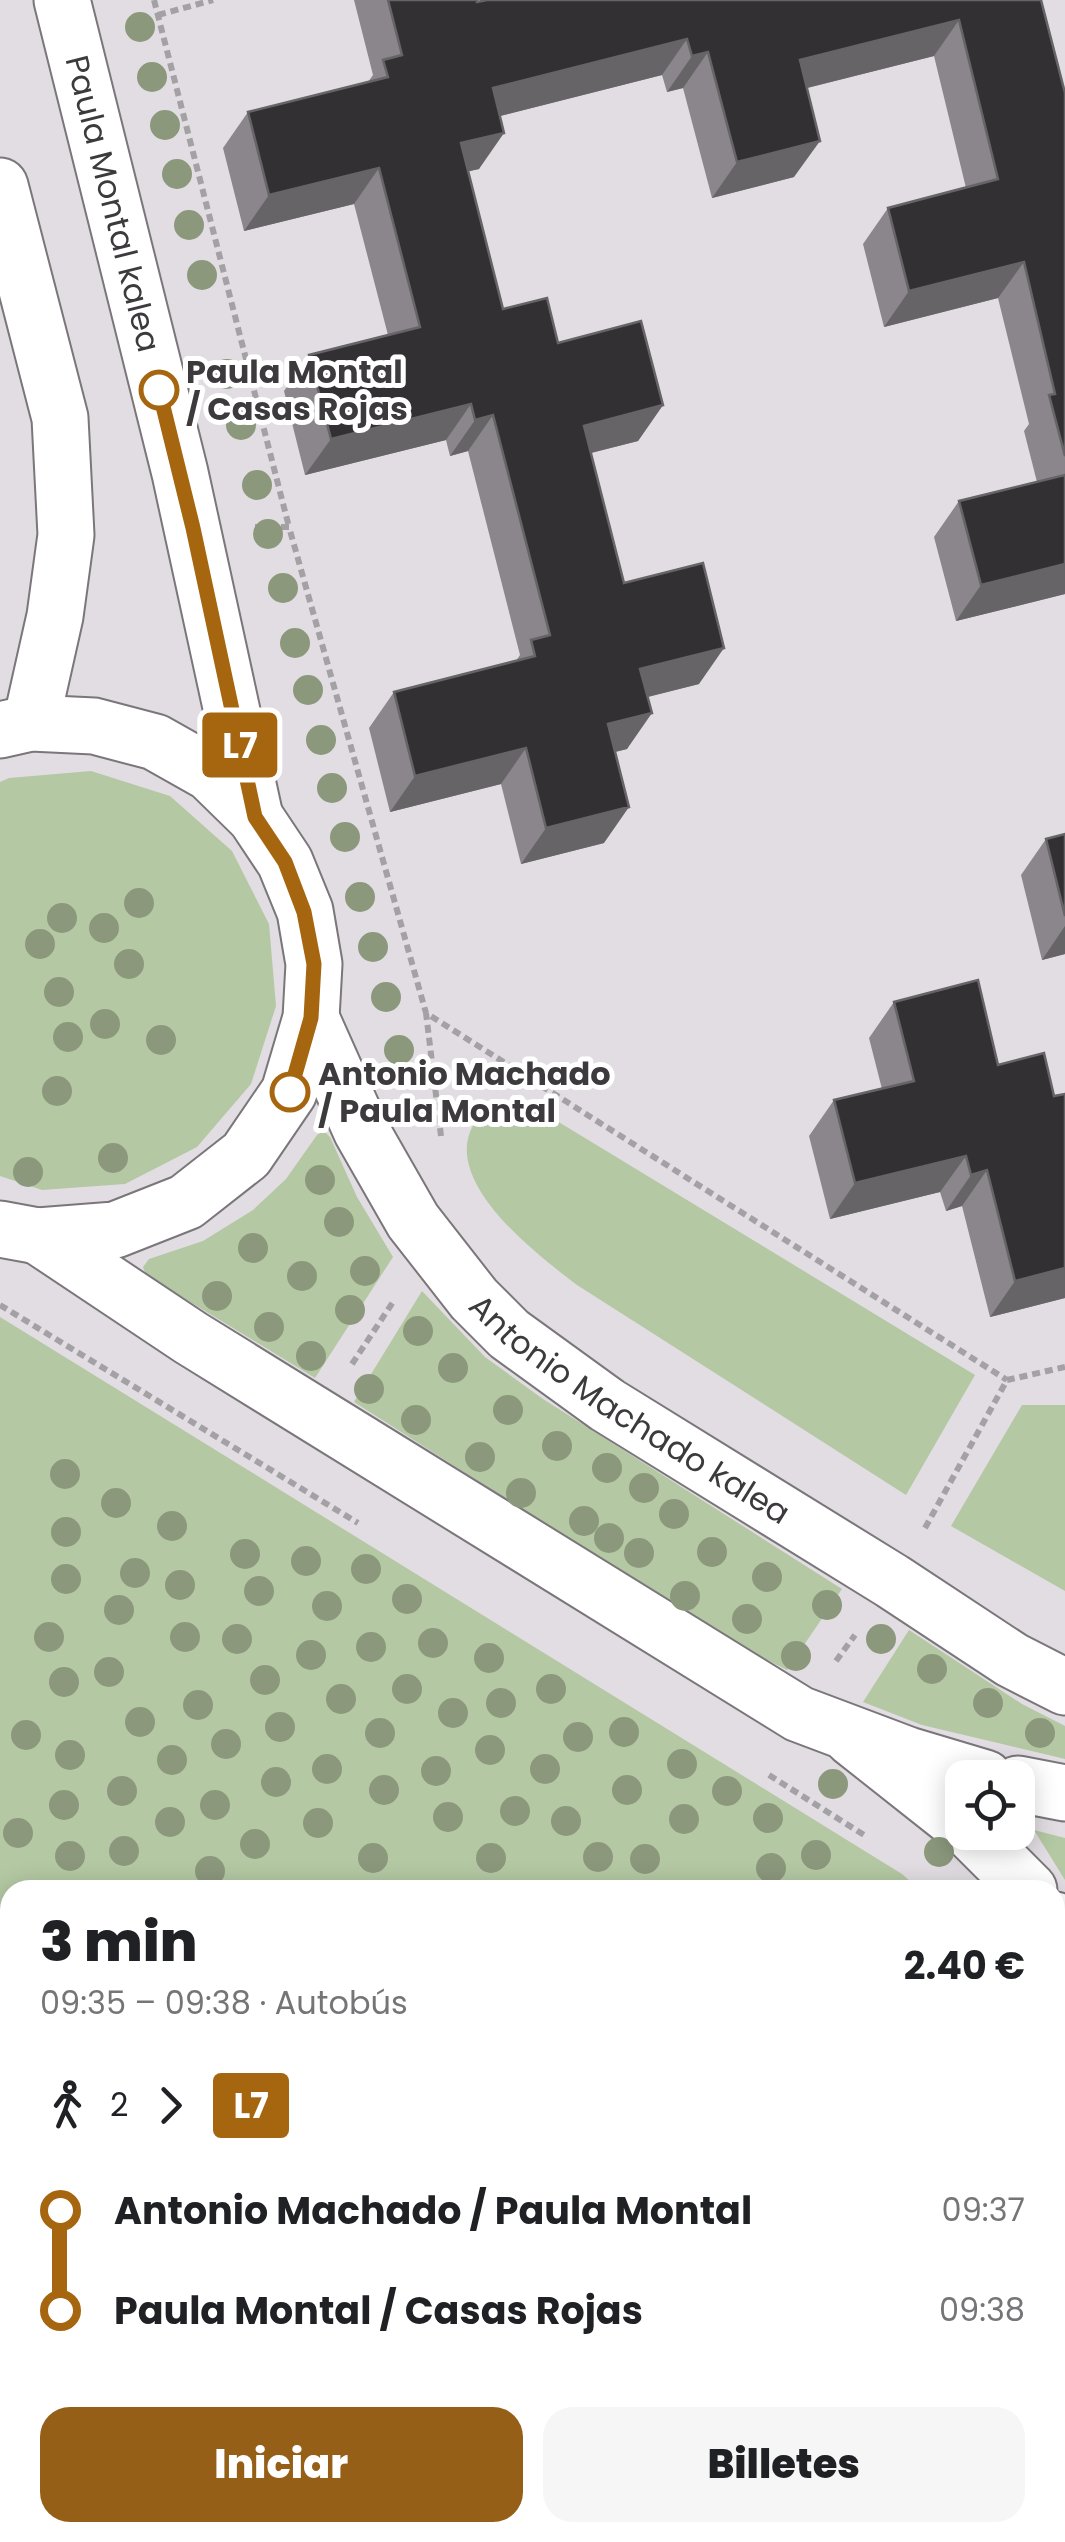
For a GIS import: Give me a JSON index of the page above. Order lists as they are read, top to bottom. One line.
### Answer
{"streets":{"main road":["Paula Montal kalea","Antonio Machado kalea"]},"places":["Paula Montal / Casas Rojas","Antonio Machado / Paula Montal"],"lines":["bus line L7"],"page":{"on_map":"L7","heading":["3 min","09:35 – 09:38 · Autobús","2.40 €"],"legs":["2","L7"],"list":[{"name":"Antonio Machado / Paula Montal","value":"09:37"},{"name":"Paula Montal / Casas Rojas","value":"09:38"}],"buttons":["Iniciar","Billetes"]}}
